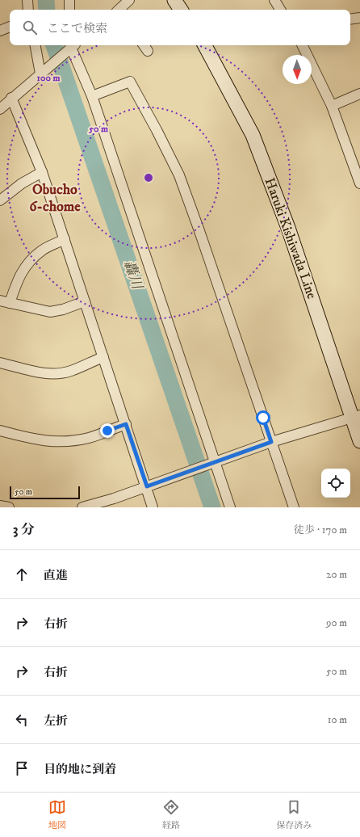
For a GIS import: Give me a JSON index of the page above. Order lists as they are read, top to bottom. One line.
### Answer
{"streets":{"main road":["Haruki Kishiwada Line"]},"districts":["Obucho 6-chome"],"water":["轟川"],"scale_bar":"50 m","north":"bottom","page":{"search":"ここで検索","scale":"50 m","heading":["3 分","徒歩 · 170 m"],"list":[["直進","20 m"],["右折","90 m"],["右折","50 m"],["左折","10 m"],"目的地に到着"],"nav":["地図","経路","保存済み"]},"rings":["100 m","50 m"]}
